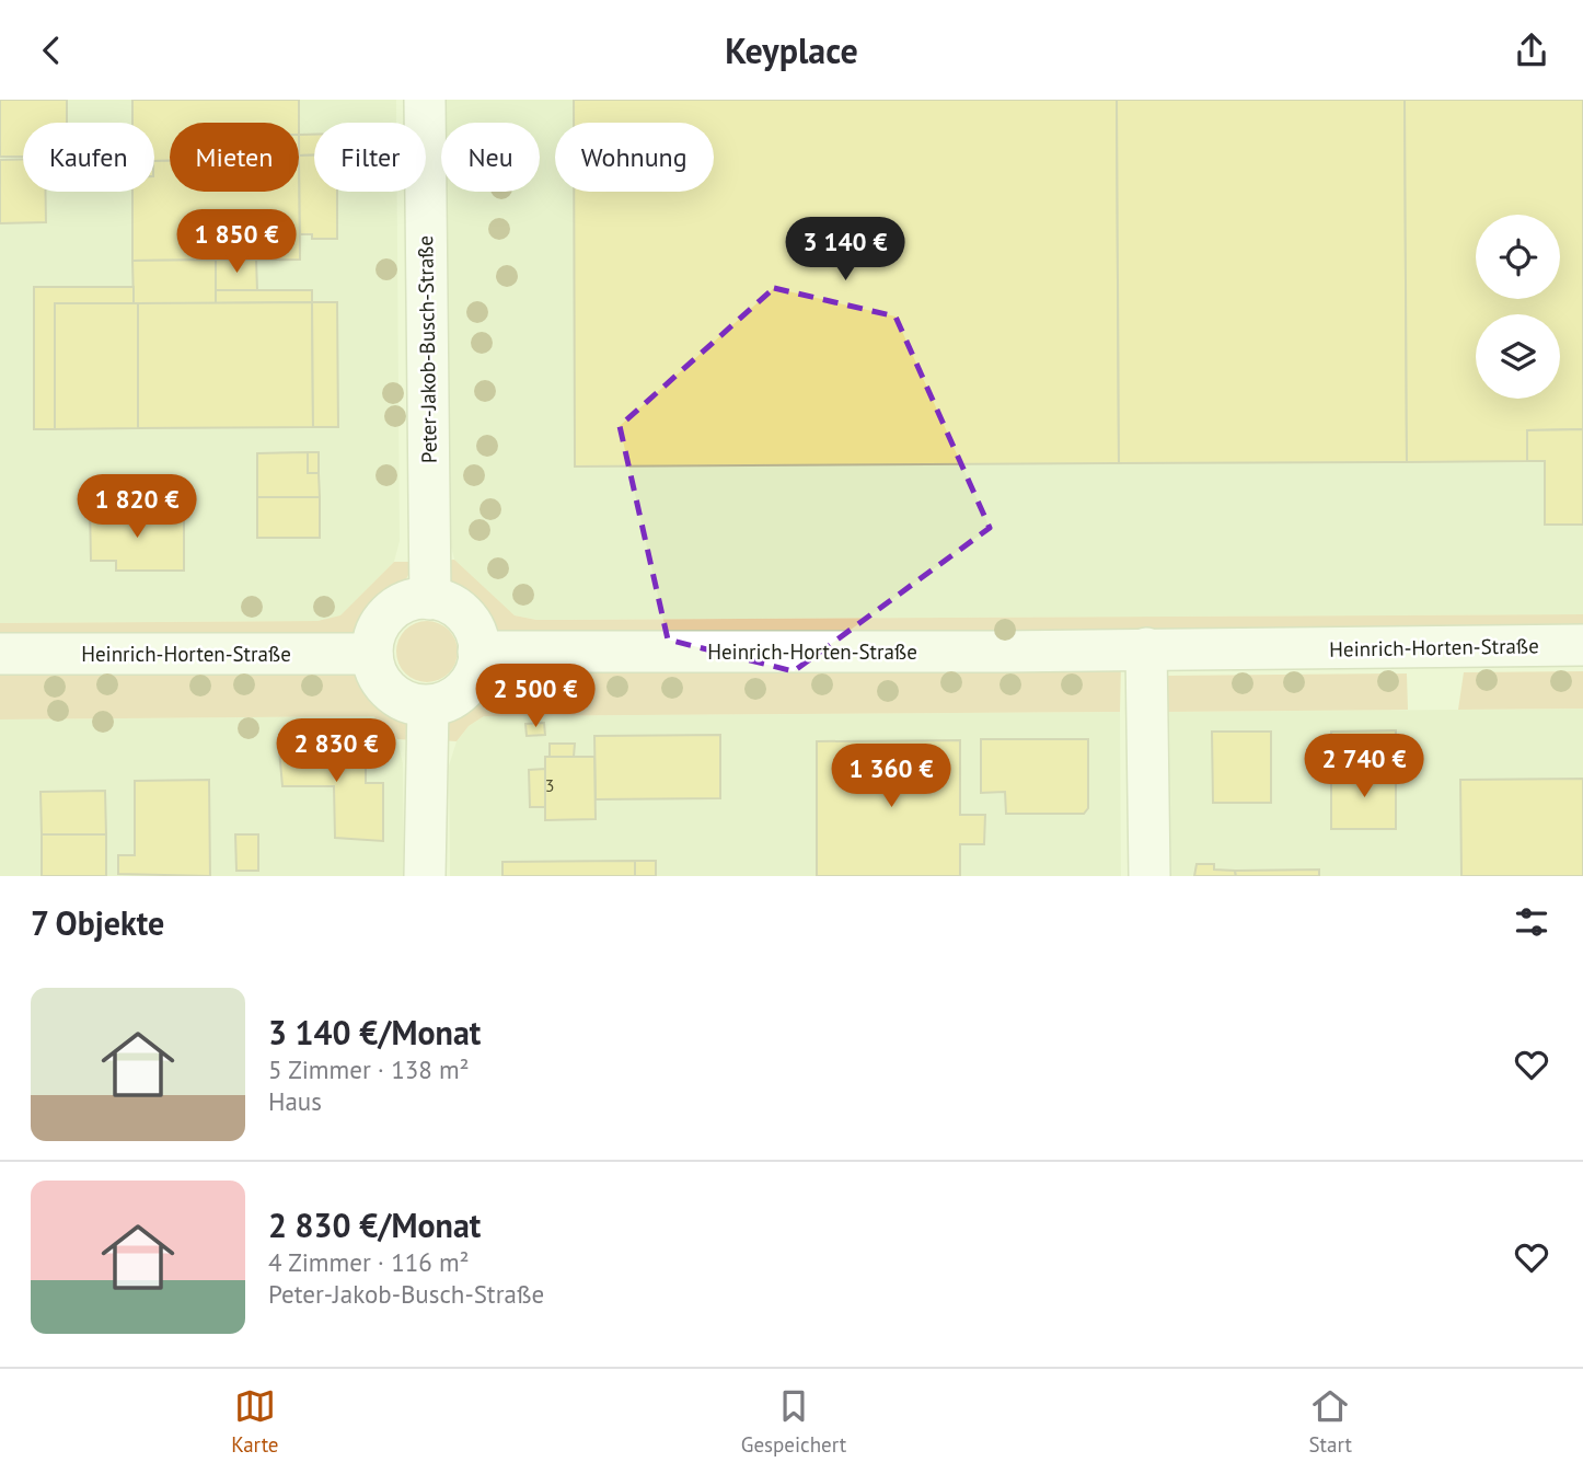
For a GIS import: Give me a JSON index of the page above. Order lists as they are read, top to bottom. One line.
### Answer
{"streets":{"street":["Peter-Jakob-Busch-Straße","Heinrich-Horten-Straße"]},"crossings":[["Peter-Jakob-Busch-Straße","Heinrich-Horten-Straße"]],"house_numbers":["3"],"page":{"header":"Keyplace","chip":["Kaufen","Mieten","Filter","Neu","Wohnung"],"price":["1 850 €","3 140 €","1 820 €","2 500 €","2 830 €","2 740 €","1 360 €"],"heading":"7 Objekte","list":[{"name":"3 140 €/Monat","note":"5 Zimmer · 138 m² · Haus"},{"name":"2 830 €/Monat","note":"4 Zimmer · 116 m² · Peter-Jakob-Busch-Straße"}],"tabs":["Karte","Gespeichert","Start"]}}
